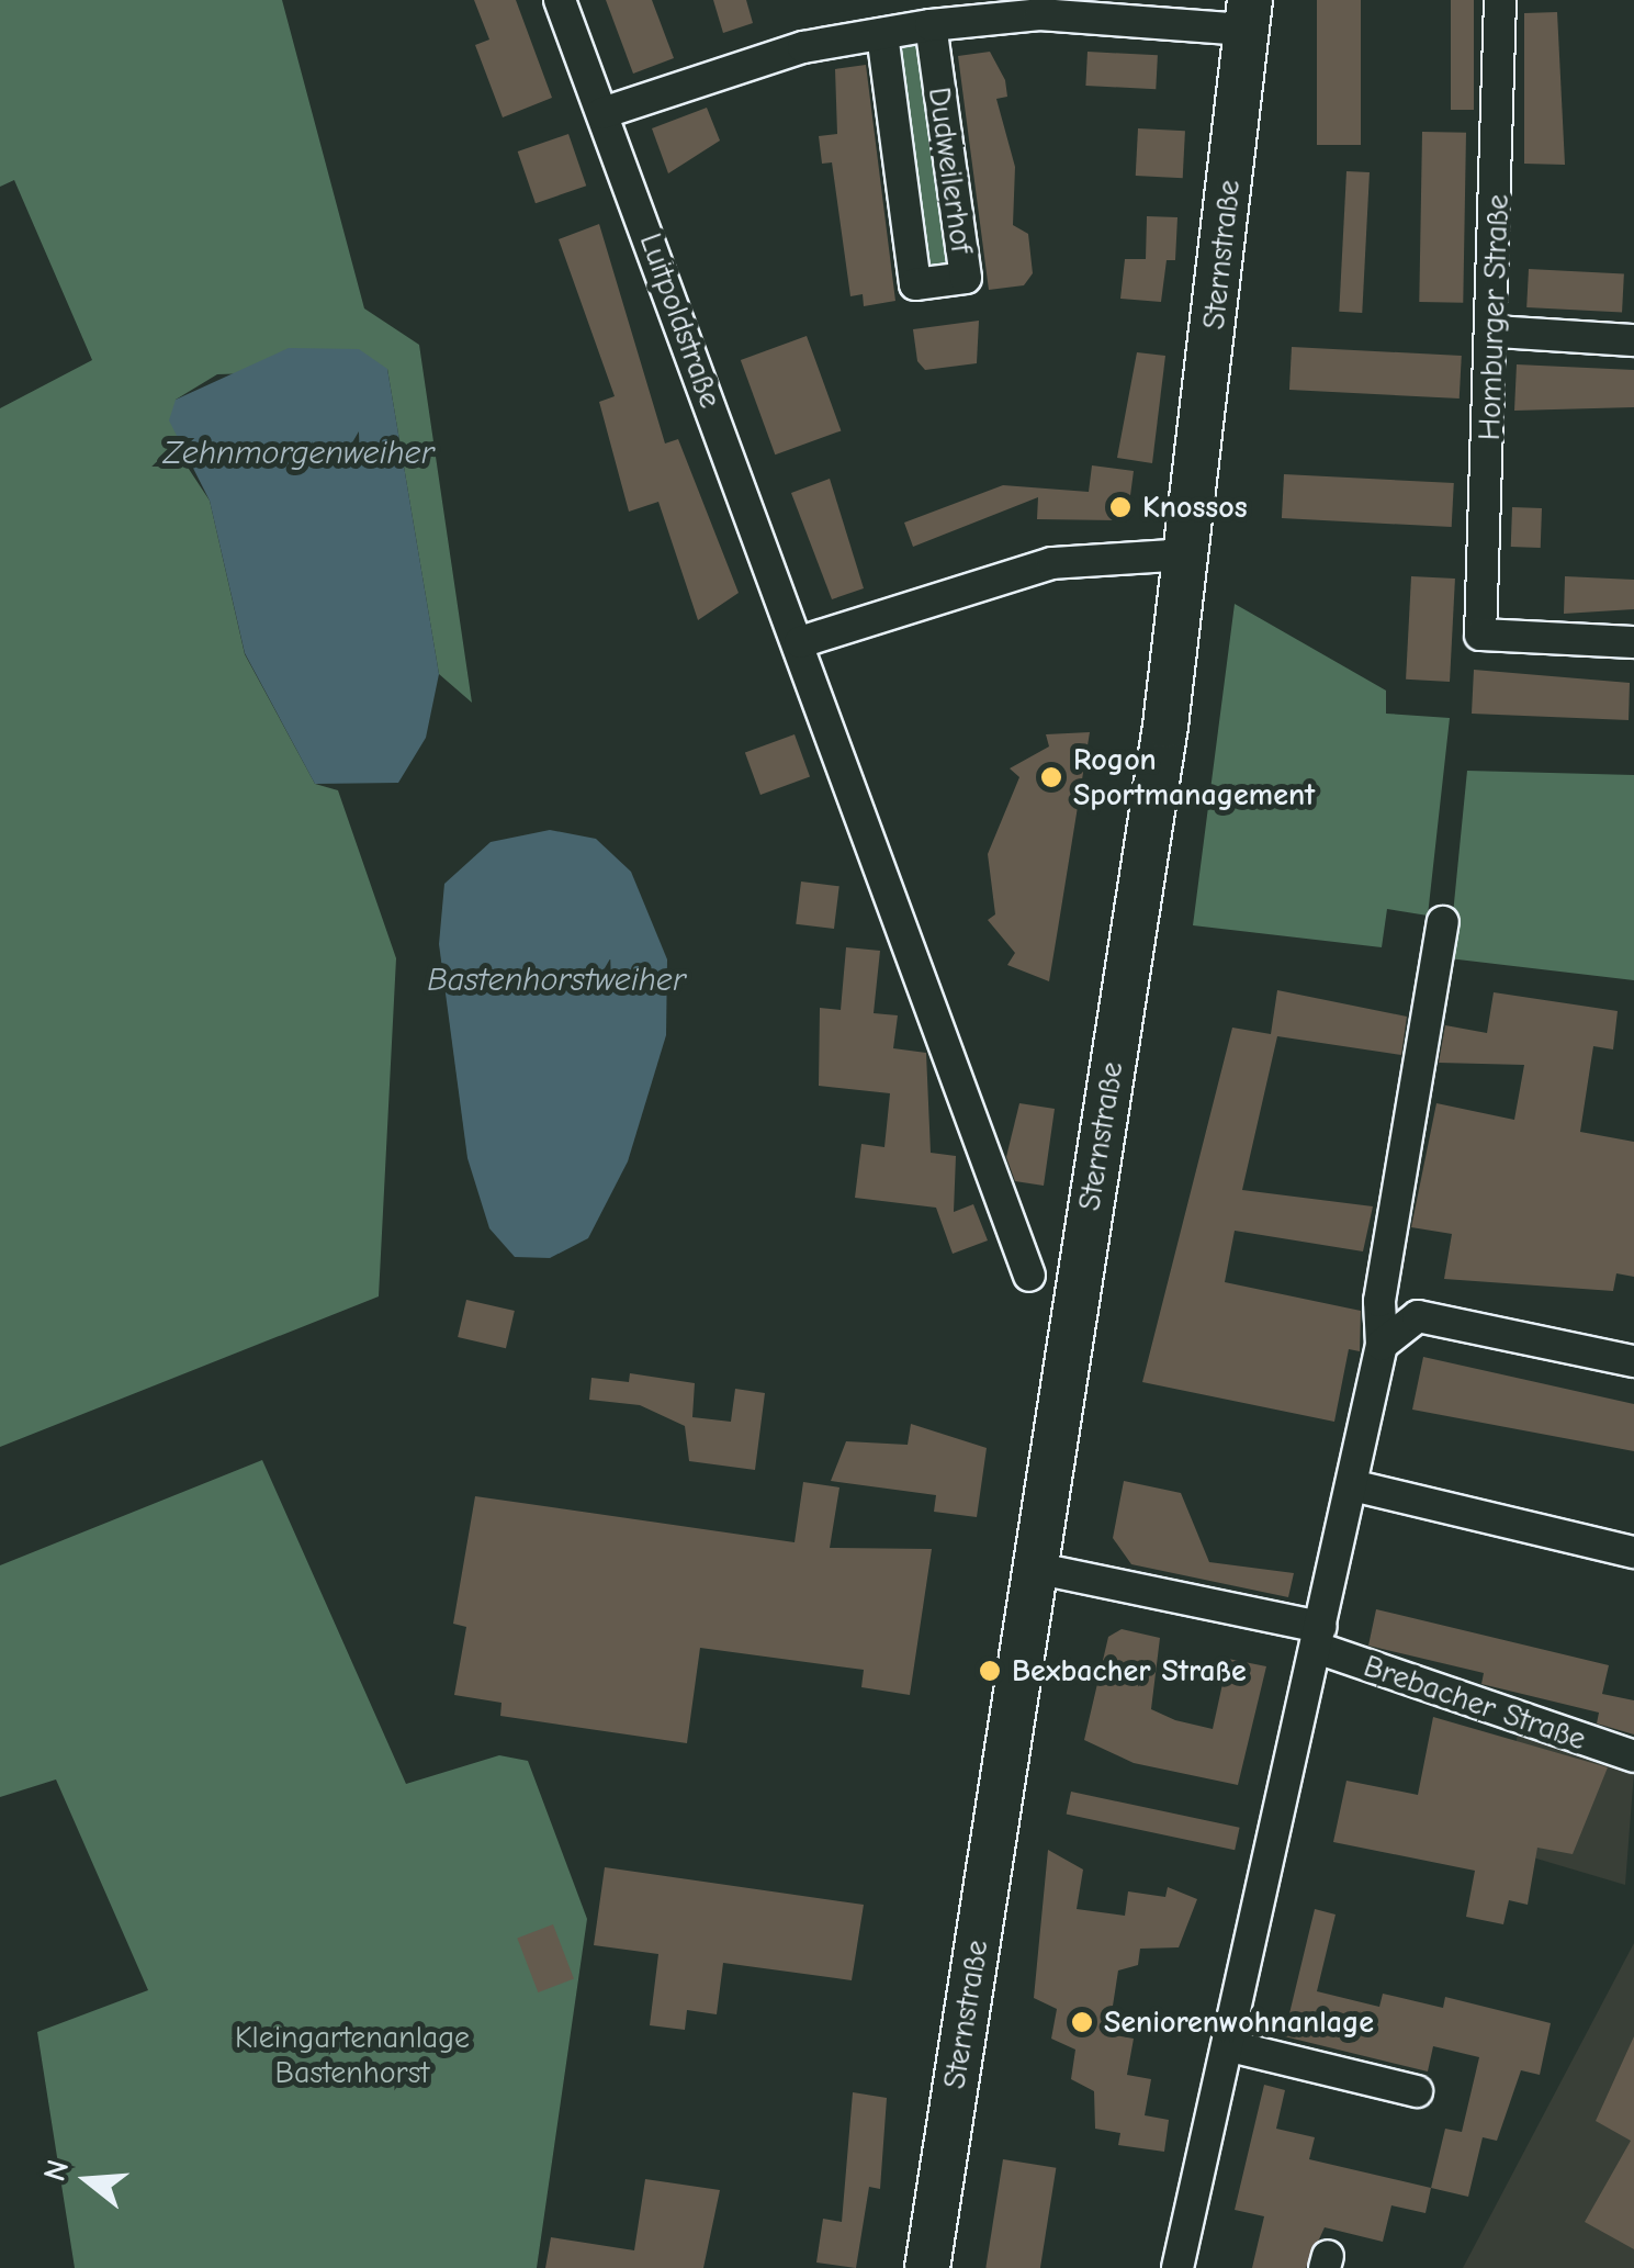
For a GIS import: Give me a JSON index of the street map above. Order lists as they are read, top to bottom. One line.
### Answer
{"streets":{"main road":["Sternstraße"],"street":["Dudweilerhof","Homburger Straße","Luitpoldstraße","Brebacher Straße"]},"crossings":[["Sternstraße","Brebacher Straße"]],"water":["Zehnmorgenweiher","Bastenhorstweiher"],"parks":["Kleingartenanlage Bastenhorst"],"places":["Knossos","Rogon Sportmanagement","Bexbacher Straße","Seniorenwohnanlage"],"north":"left"}
